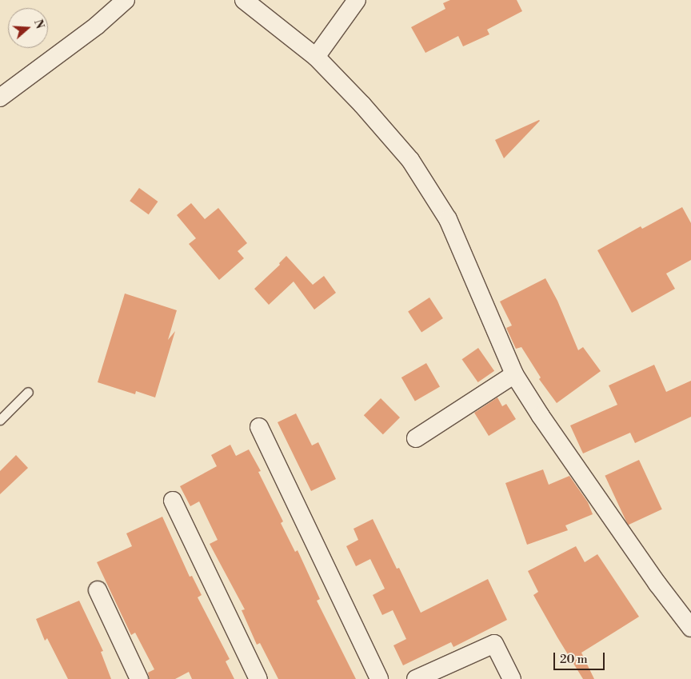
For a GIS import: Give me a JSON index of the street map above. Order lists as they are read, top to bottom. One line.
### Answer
{"scale_bar":"20 m","north":"right"}
